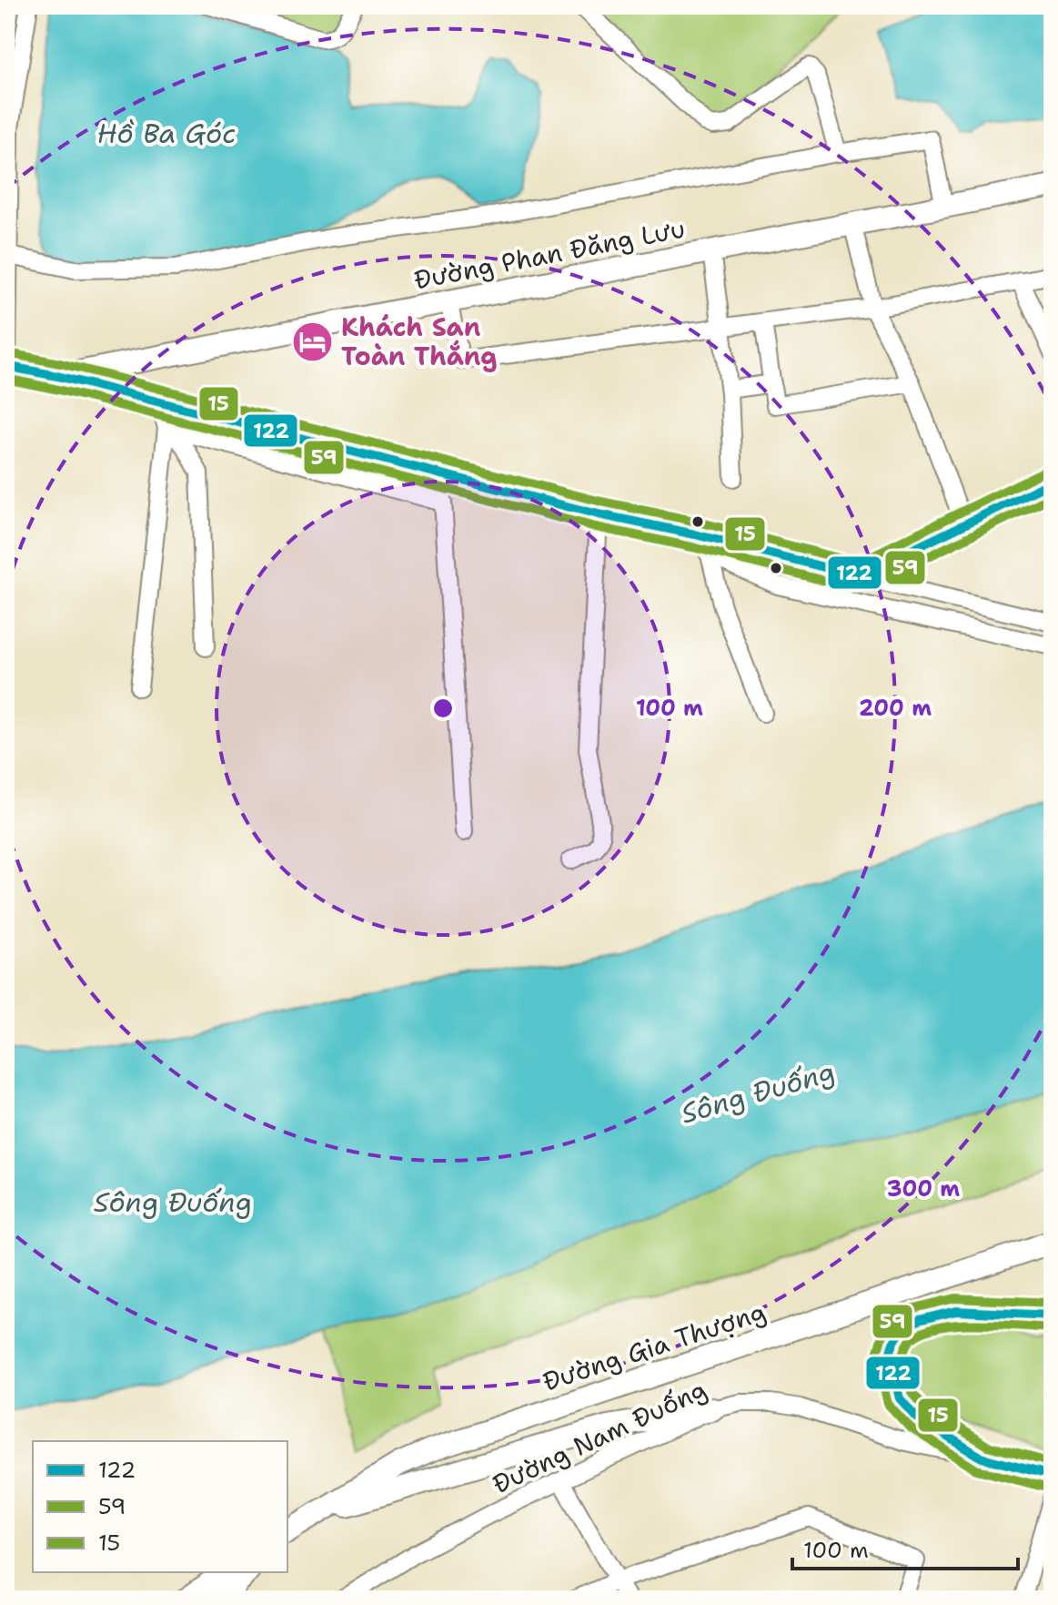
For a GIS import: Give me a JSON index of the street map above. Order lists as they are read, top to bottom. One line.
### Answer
{"streets":{"main road":["Đường Phan Đăng Lưu","Đường Gia Thượng"],"street":["Đường Nam Đuống"]},"water":["Hồ Ba Góc","Sông Đuống"],"places":{"hotel":["Khách Sạn Toàn Thắng"]},"lines":["transit line 15","transit line 122","transit line 59"],"legend":["122","59","15"],"scale_bar":"100 m","rings":["100 m","200 m","300 m"]}
